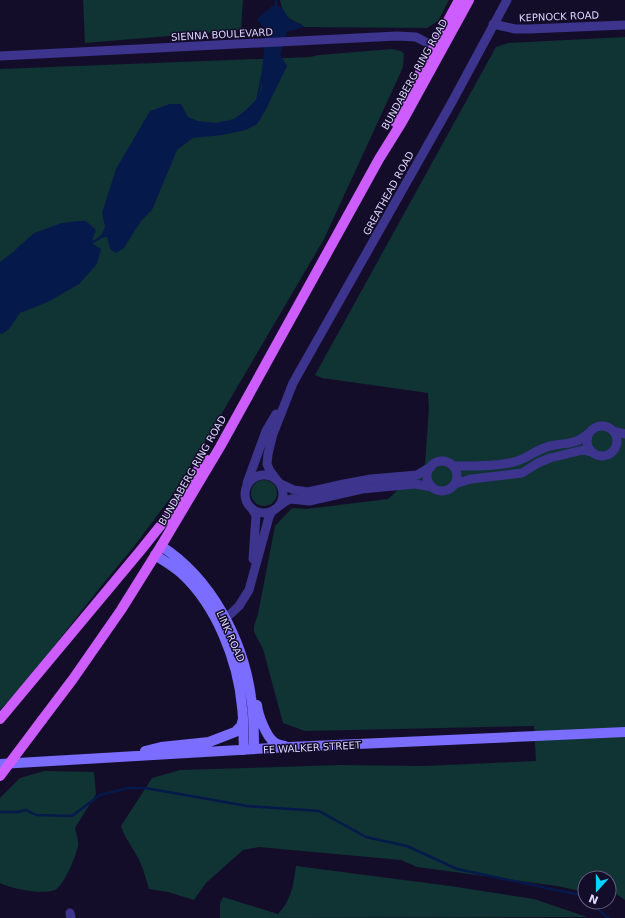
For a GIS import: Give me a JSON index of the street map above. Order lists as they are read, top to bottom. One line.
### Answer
{"streets":{"main road":["BUNDABERG RING ROAD","LINK ROAD","FE WALKER STREET"],"street":["KEPNOCK ROAD","SIENNA BOULEVARD","GREATHEAD ROAD"]},"crossings":[["KEPNOCK ROAD","GREATHEAD ROAD"],["SIENNA BOULEVARD","BUNDABERG RING ROAD"],["BUNDABERG RING ROAD","LINK ROAD"],["GREATHEAD ROAD","LINK ROAD"],["LINK ROAD","FE WALKER STREET"]],"north":"bottom"}
